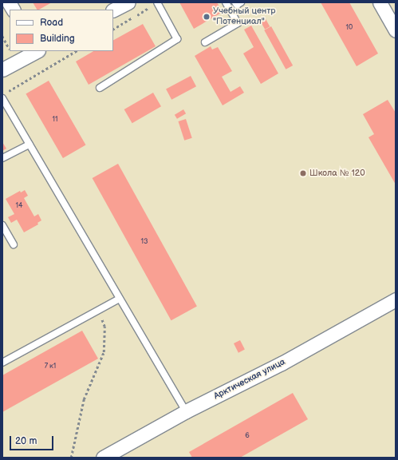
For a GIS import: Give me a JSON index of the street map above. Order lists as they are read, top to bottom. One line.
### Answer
{"streets":{"street":["Арктическая улица"]},"places":["Учебный центр \"Потенциал\"","Школа № 120"],"house_numbers":["10","11","14","13","7 к1","6"],"legend":["Road","Building"],"scale_bar":"20 m"}
